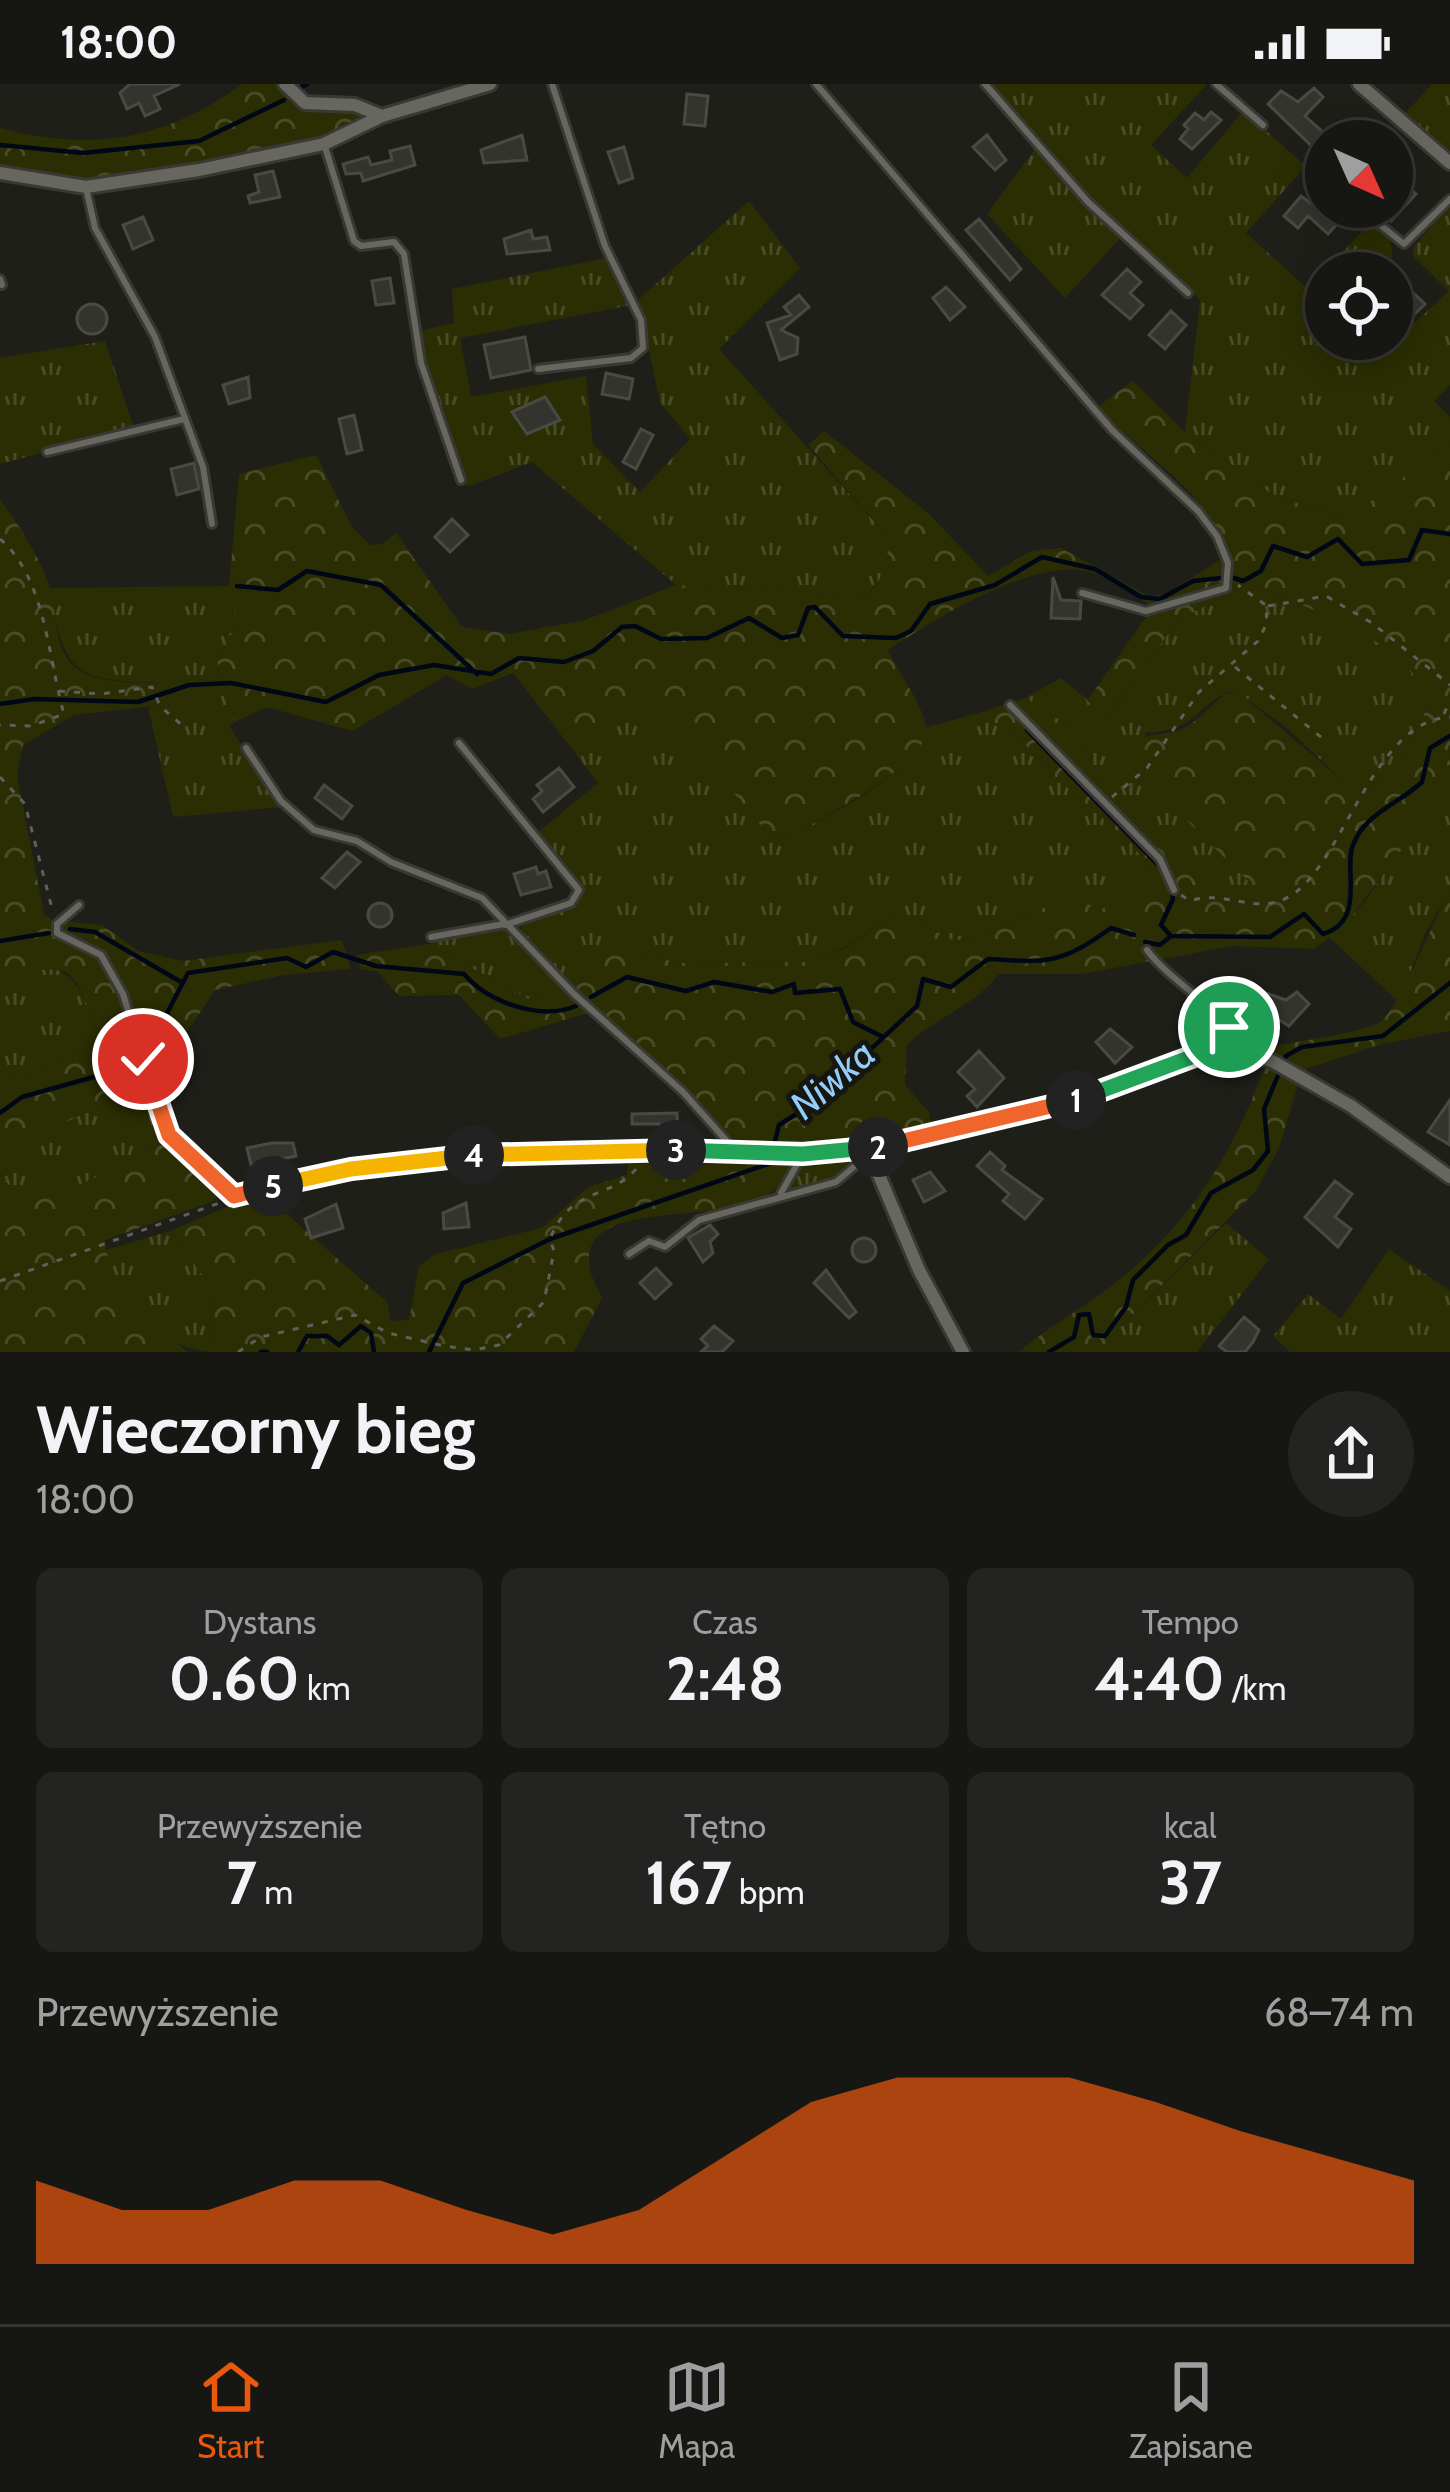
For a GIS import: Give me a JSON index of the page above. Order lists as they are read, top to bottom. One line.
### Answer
{"water":["Niwka"],"north":"bottom right","page":{"status":"18:00","pins":["1","2","3","4","5"],"heading":["Wieczorny bieg","18:00"],"stats":[["Dystans","0.60 km"],["Czas","2:48"],["Tempo","4:40 /km"],["Przewyższenie","7 m"],["Tętno","167 bpm"],["kcal","37"]],"chart":["Przewyższenie","68–74 m"],"tabs":["Start","Mapa","Zapisane"]}}
